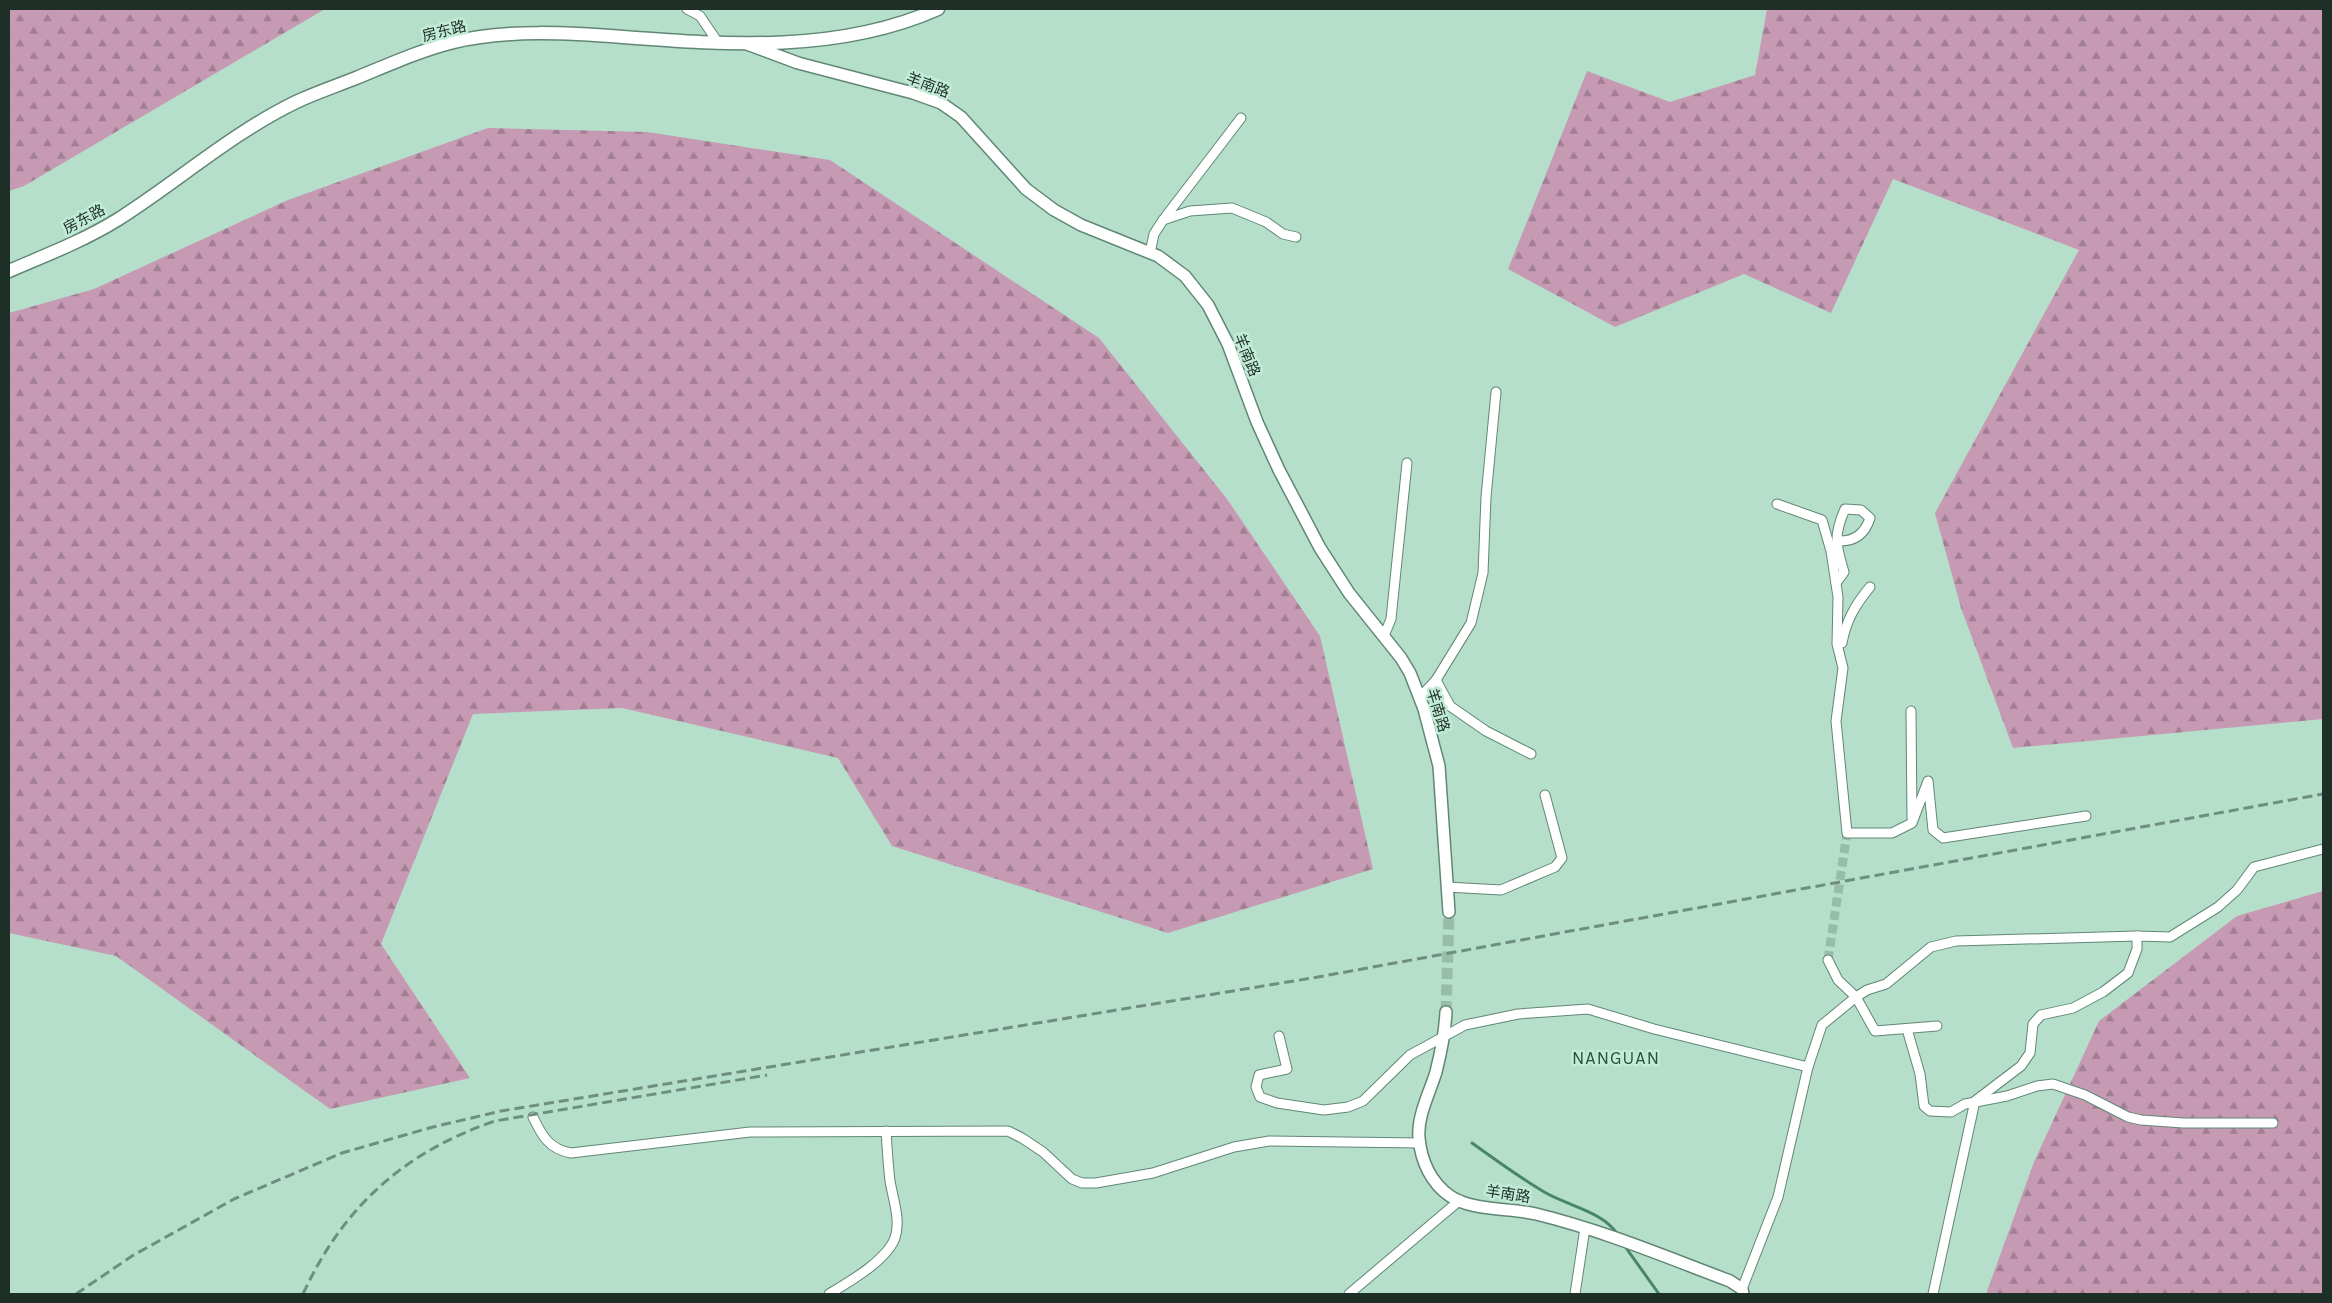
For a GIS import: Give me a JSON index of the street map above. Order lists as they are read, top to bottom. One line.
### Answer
{"streets":{"main road":["房东路"],"street":["羊南路"]},"crossings":[["房东路","羊南路"]],"districts":["NANGUAN"]}
